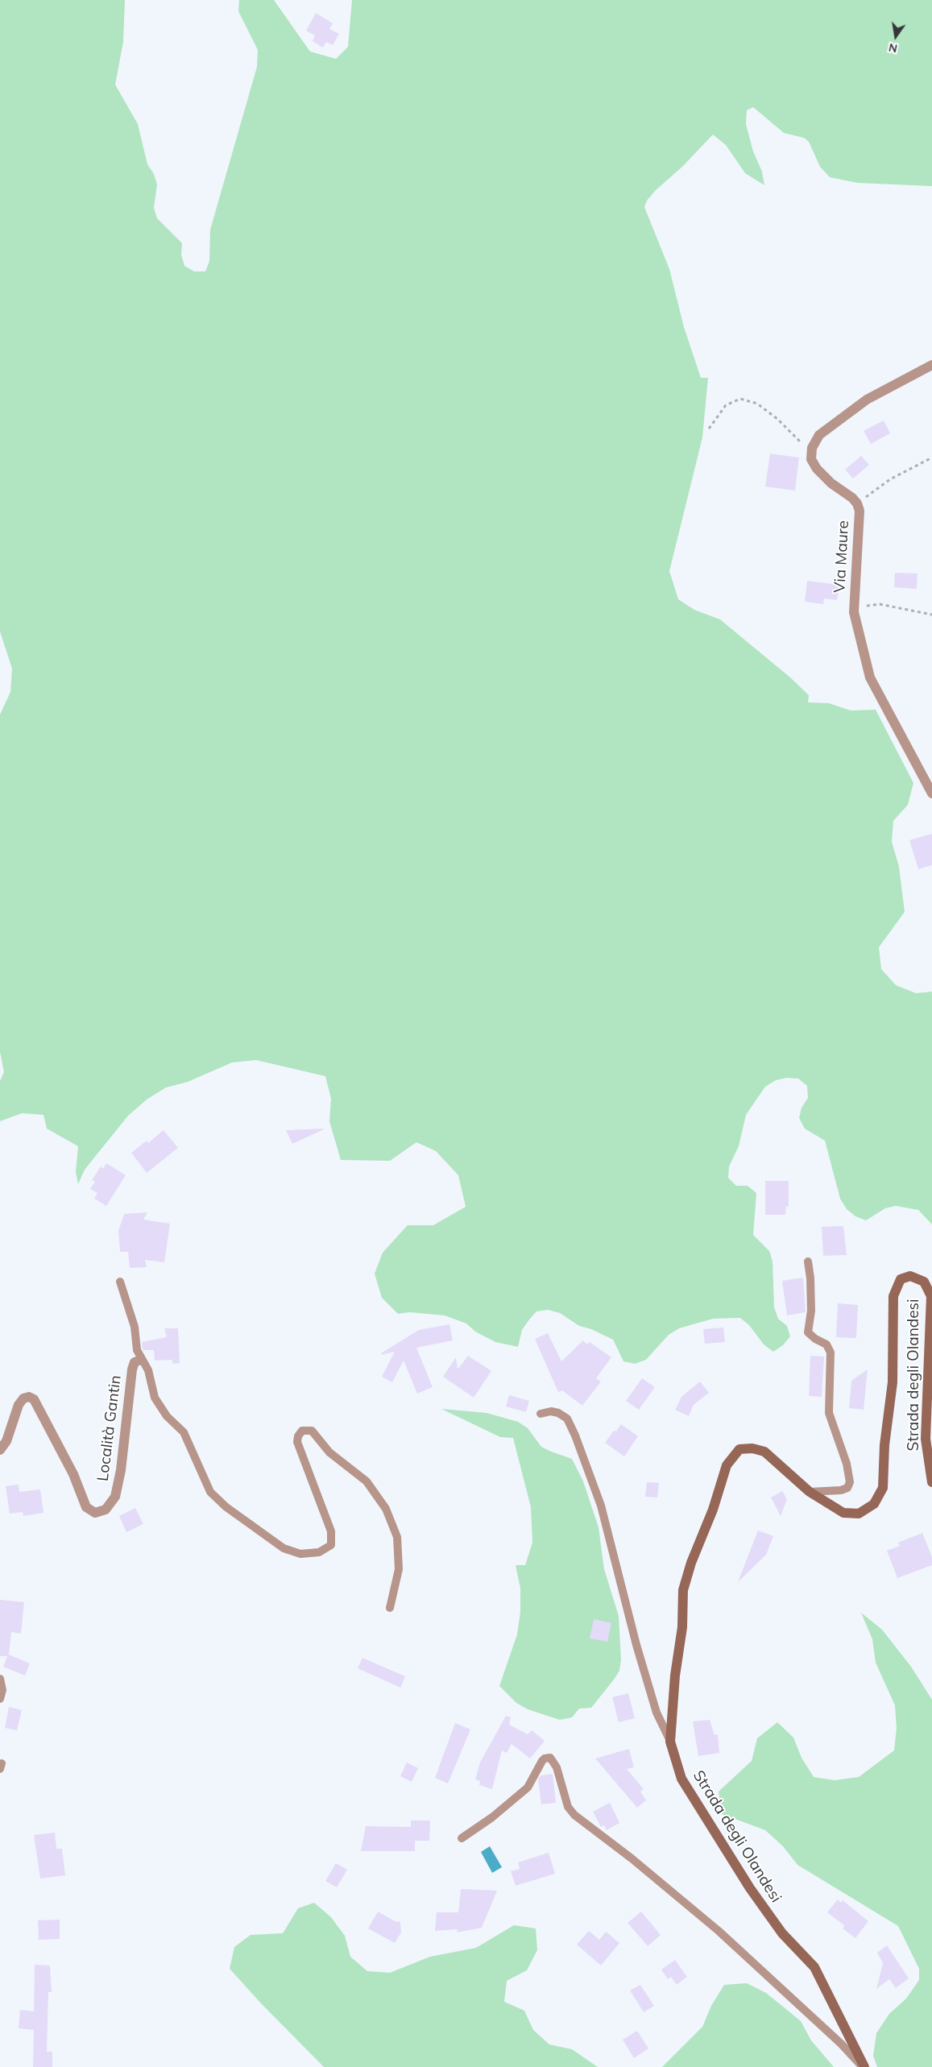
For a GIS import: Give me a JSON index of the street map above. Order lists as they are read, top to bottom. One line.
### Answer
{"streets":{"main road":["Strada degli Olandesi"],"street":["Via Maure","Località Gantin"]},"north":"bottom"}
